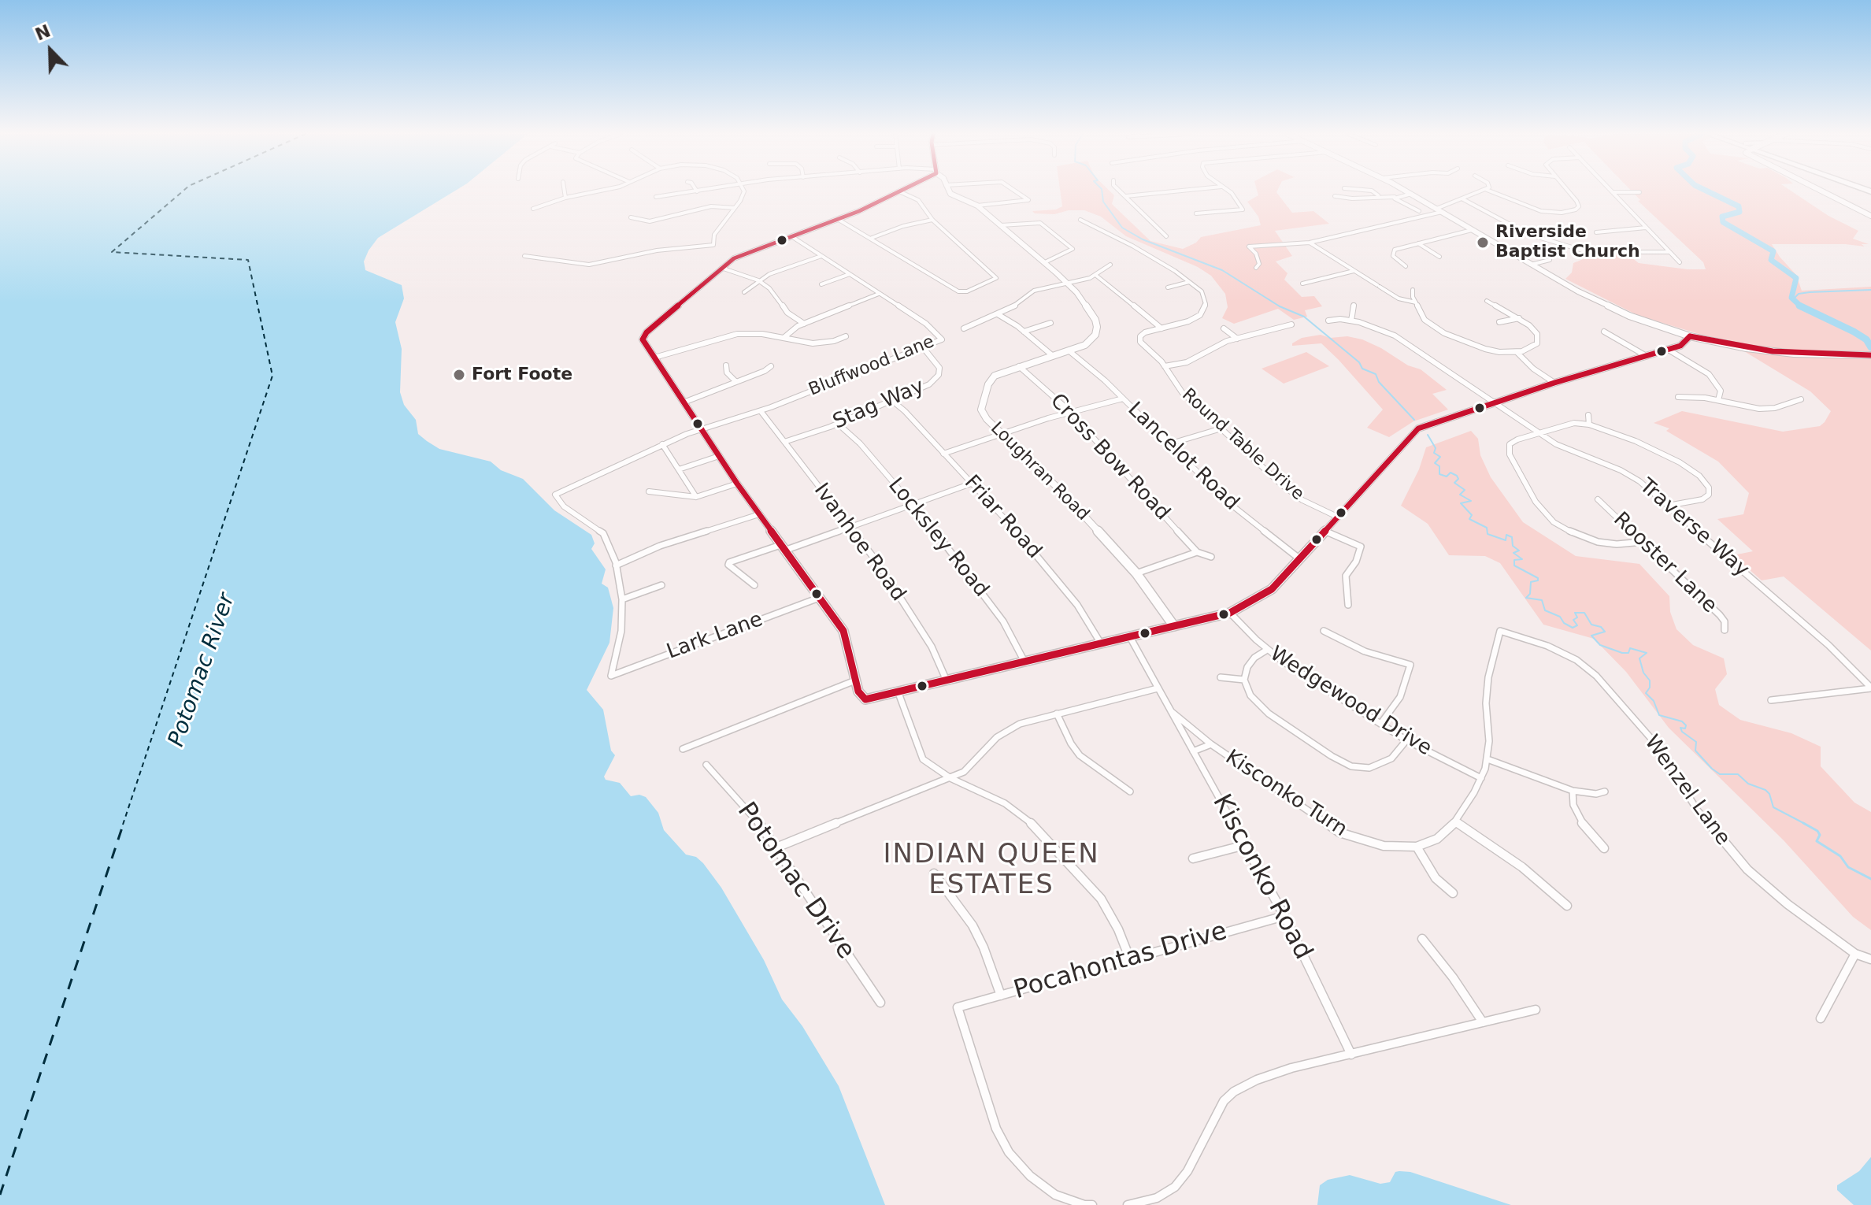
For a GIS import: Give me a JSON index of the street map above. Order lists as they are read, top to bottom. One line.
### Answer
{"streets":{"street":["Bluffwood Lane","Stag Way","Round Table Drive","Lancelot Road","Cross Bow Road","Loughran Road","Friar Road","Traverse Way","Locksley Road","Ivanhoe Road","Rooster Lane","Lark Lane","Wedgewood Drive","Wenzel Lane","Kisconko Turn","Kisconko Road","Potomac Drive","Pocahontas Drive"]},"crossings":[["Bluffwood Lane","Stag Way"],["Bluffwood Lane","Ivanhoe Road"],["Stag Way","Friar Road"],["Stag Way","Locksley Road"],["Stag Way","Ivanhoe Road"],["Lancelot Road","Loughran Road"],["Cross Bow Road","Loughran Road"],["Wedgewood Drive","Kisconko Turn"],["Wenzel Lane","Kisconko Turn"],["Kisconko Turn","Kisconko Road"],["Kisconko Road","Pocahontas Drive"]],"districts":["INDIAN QUEEN ESTATES"],"water":["Potomac River"],"places":["Riverside Baptist Church","Fort Foote"],"north":"top left"}
